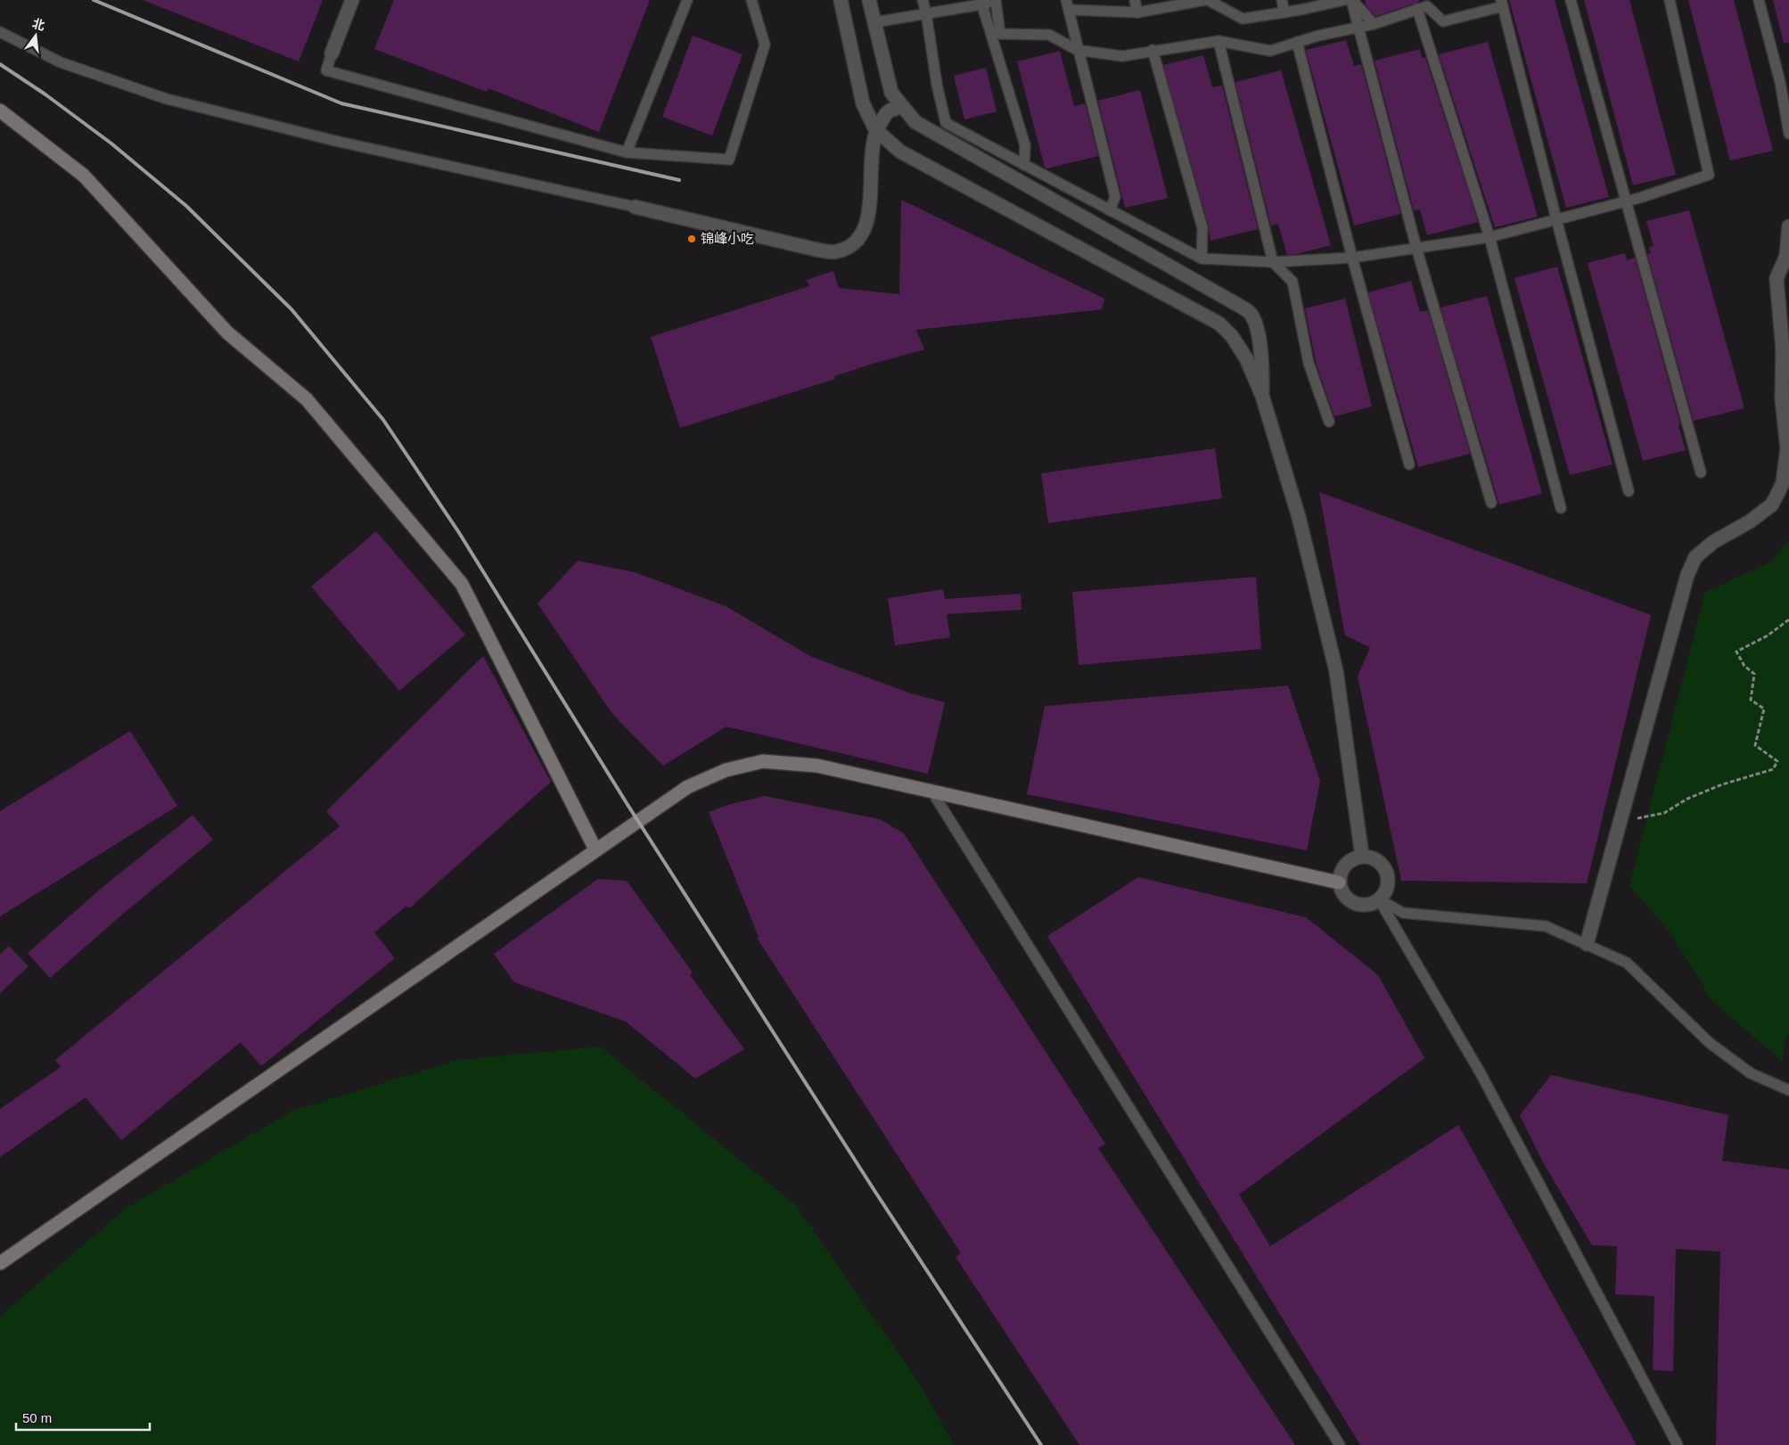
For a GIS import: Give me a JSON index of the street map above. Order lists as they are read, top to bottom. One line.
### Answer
{"places":["锦峰小吃"],"scale_bar":"50 m","north":"top"}
